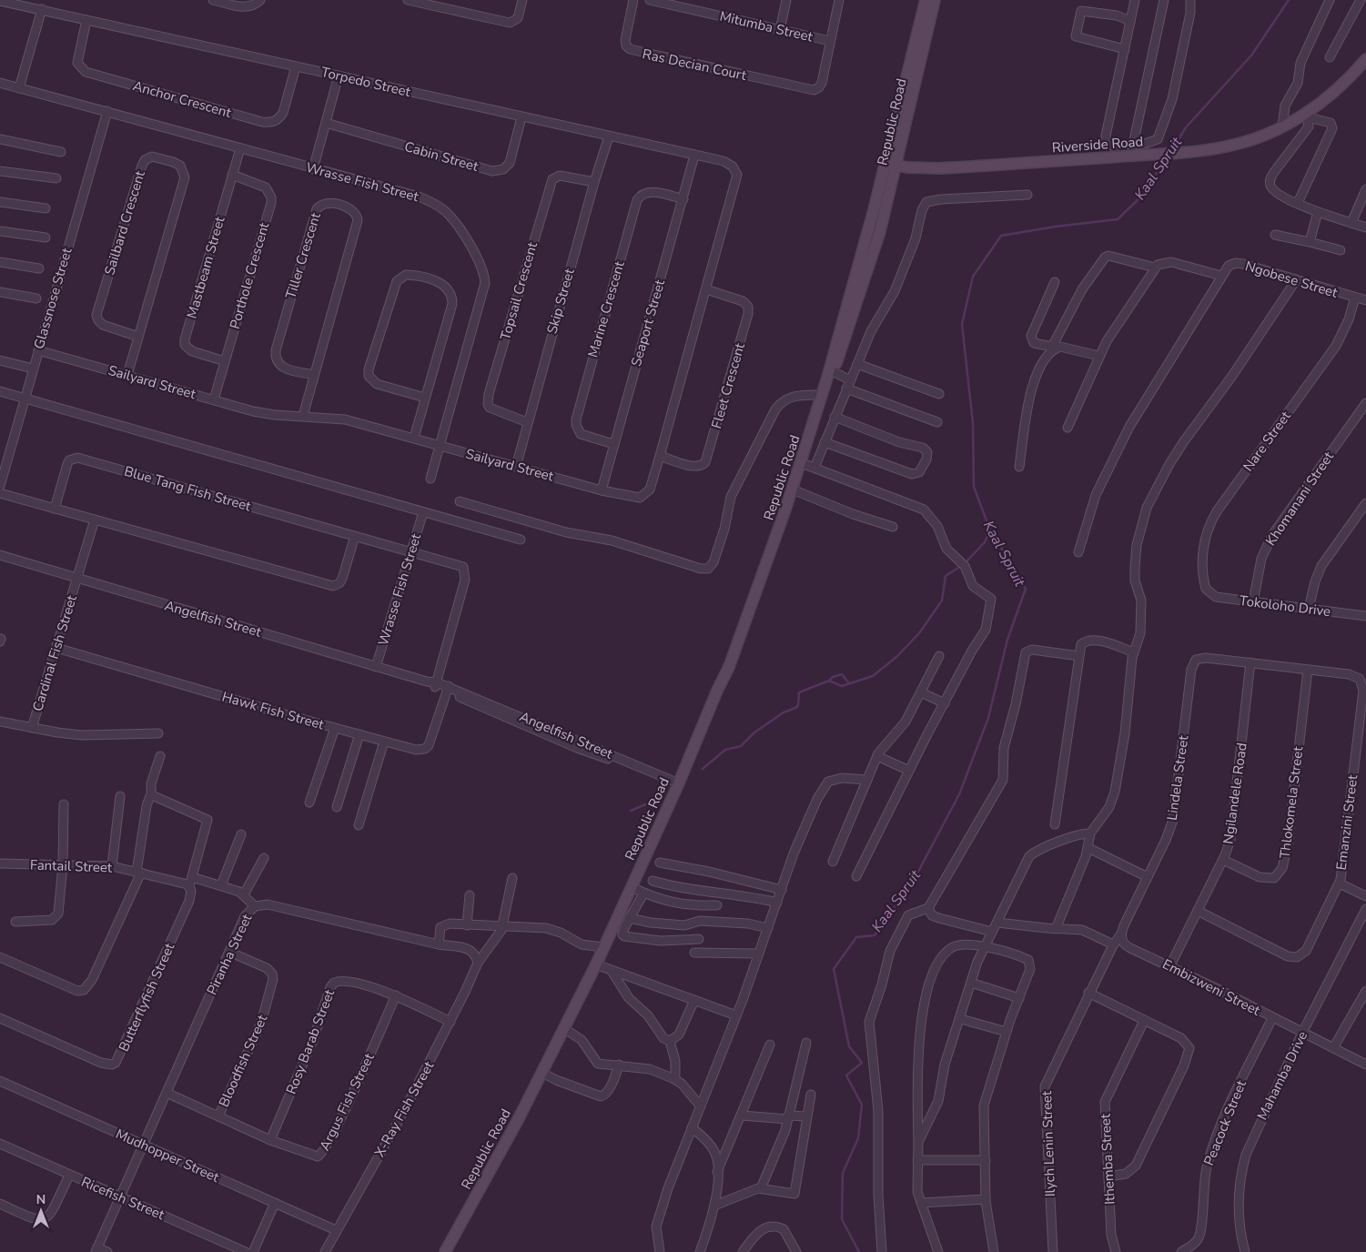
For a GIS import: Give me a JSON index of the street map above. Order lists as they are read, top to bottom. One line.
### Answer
{"streets":{"street":["Mitumba Street","Ras Decian Court","Torpedo Street","Anchor Crescent","Republic Road","Riverside Road","Cabin Street","Wrasse Fish Street","Sailbard Crescent","Tiller Crescent","Mastbeam Street","Porthole Crescent","Ngobese Street","Topsail Crescent","Glassnose Street","Skip Street","Marine Crescent","Seaport Street","Sailyard Street","Fleet Crescent","Nare Street","Blue Tang Fish Street","Khomanani Street","Tokoloho Drive","Angelfish Street","Cardinal Fish Street","Hawk Fish Street","Lindela Street","Ngilandele Road","Thlokomela Street","Emanzini Street","Fantail Street","Piranha Street","Embizweni Street","Butterflyfish Street","Rosy Barab Street","Bloodfish Street","Mahamba Drive","Argus Fish Street","X-Ray Fish Street","Peacock Street","Ilych Lenin Street","Mudhopper Street","Ithemba Street","Ricefish Street"]},"crossings":[["Mitumba Street","Ras Decian Court"],["Torpedo Street","Anchor Crescent"],["Torpedo Street","Cabin Street"],["Torpedo Street","Skip Street"],["Torpedo Street","Seaport Street"],["Torpedo Street","Sailyard Street"],["Republic Road","Riverside Road"],["Republic Road","Angelfish Street"],["Wrasse Fish Street","Mastbeam Street"],["Wrasse Fish Street","Glassnose Street"],["Wrasse Fish Street","Sailyard Street"],["Wrasse Fish Street","Blue Tang Fish Street"],["Wrasse Fish Street","Angelfish Street"],["Sailbard Crescent","Sailyard Street"],["Tiller Crescent","Sailyard Street"],["Mastbeam Street","Porthole Crescent"],["Porthole Crescent","Sailyard Street"],["Ngobese Street","Nare Street"],["Topsail Crescent","Skip Street"],["Glassnose Street","Sailyard Street"],["Skip Street","Sailyard Street"],["Marine Crescent","Seaport Street"],["Seaport Street","Sailyard Street"],["Sailyard Street","Fleet Crescent"],["Nare Street","Tokoloho Drive"],["Blue Tang Fish Street","Angelfish Street"],["Khomanani Street","Tokoloho Drive"],["Angelfish Street","Cardinal Fish Street"],["Angelfish Street","Hawk Fish Street"],["Cardinal Fish Street","Hawk Fish Street"],["Lindela Street","Emanzini Street"],["Lindela Street","Embizweni Street"],["Lindela Street","Ilych Lenin Street"],["Ngilandele Road","Thlokomela Street"],["Ngilandele Road","Emanzini Street"],["Ngilandele Road","Embizweni Street"],["Thlokomela Street","Emanzini Street"],["Fantail Street","Butterflyfish Street"],["Piranha Street","Bloodfish Street"],["Piranha Street","Argus Fish Street"],["Piranha Street","X-Ray Fish Street"],["Piranha Street","Mudhopper Street"],["Piranha Street","Ricefish Street"],["Embizweni Street","Mahamba Drive"],["Embizweni Street","Peacock Street"],["Rosy Barab Street","Argus Fish Street"],["Rosy Barab Street","X-Ray Fish Street"],["Bloodfish Street","Argus Fish Street"],["X-Ray Fish Street","Mudhopper Street"]],"water":["Kaal Spruit"],"north":"top"}
